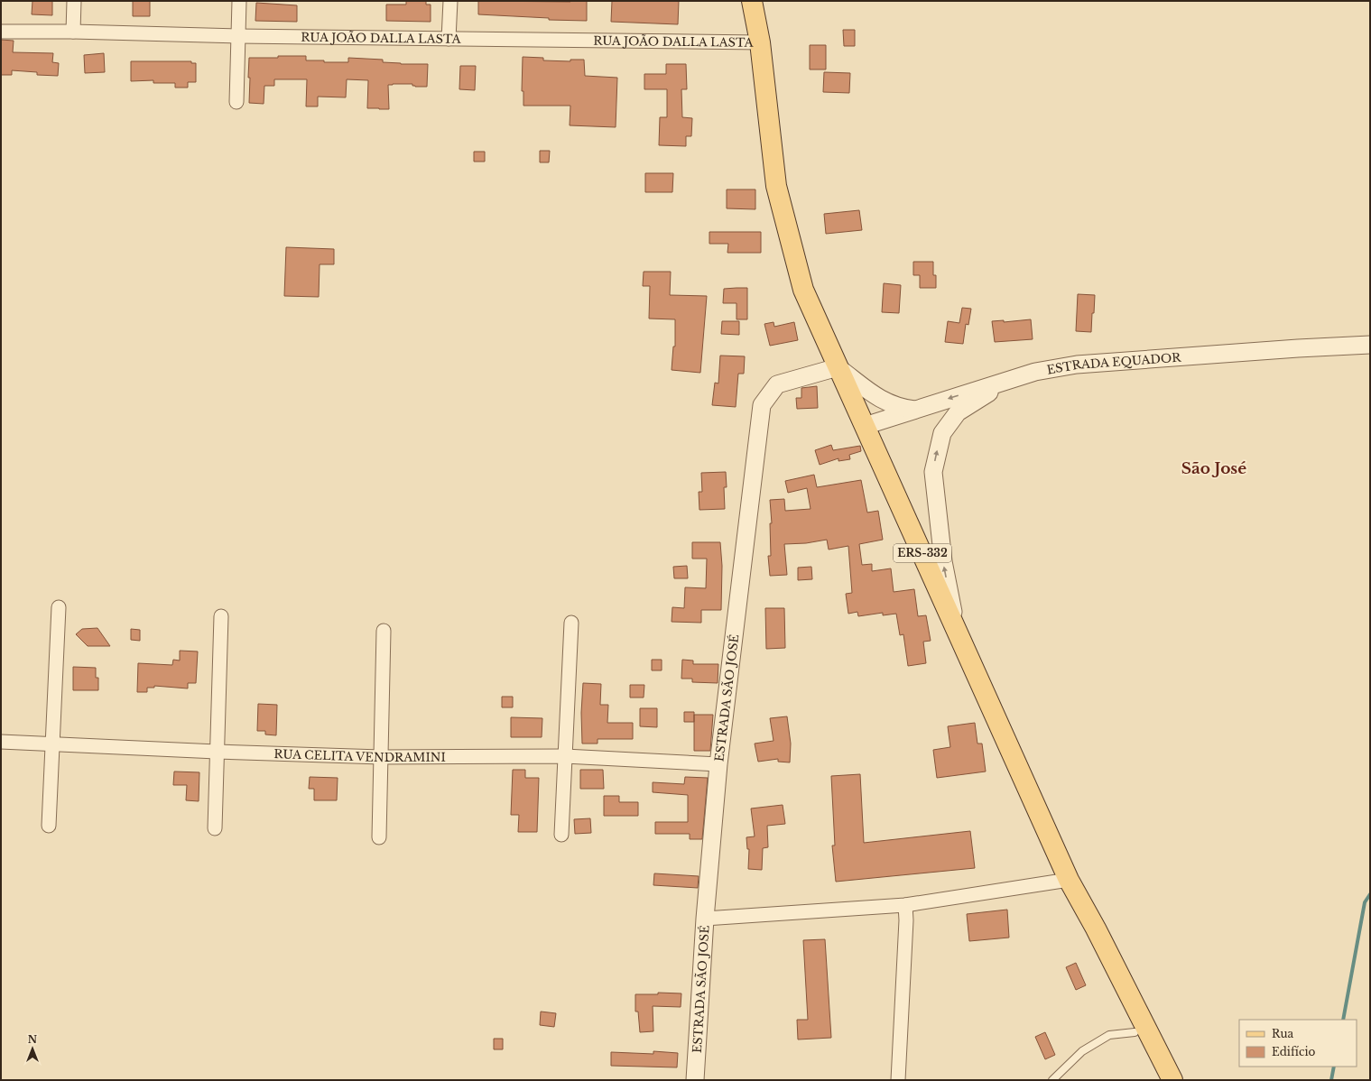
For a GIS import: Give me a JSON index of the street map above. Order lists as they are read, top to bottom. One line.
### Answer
{"streets":{"main road":["ERS-332"],"street":["RUA JOÃO DALLA LASTA","ESTRADA EQUADOR","ESTRADA SÃO JOSÉ","RUA CELITA VENDRAMINI"]},"crossings":[["RUA JOÃO DALLA LASTA","ERS-332"],["ESTRADA EQUADOR","ERS-332"],["ERS-332","ESTRADA SÃO JOSÉ"],["ESTRADA SÃO JOSÉ","RUA CELITA VENDRAMINI"]],"districts":["São José"],"legend":["Rua","Edifício"],"north":"top"}
